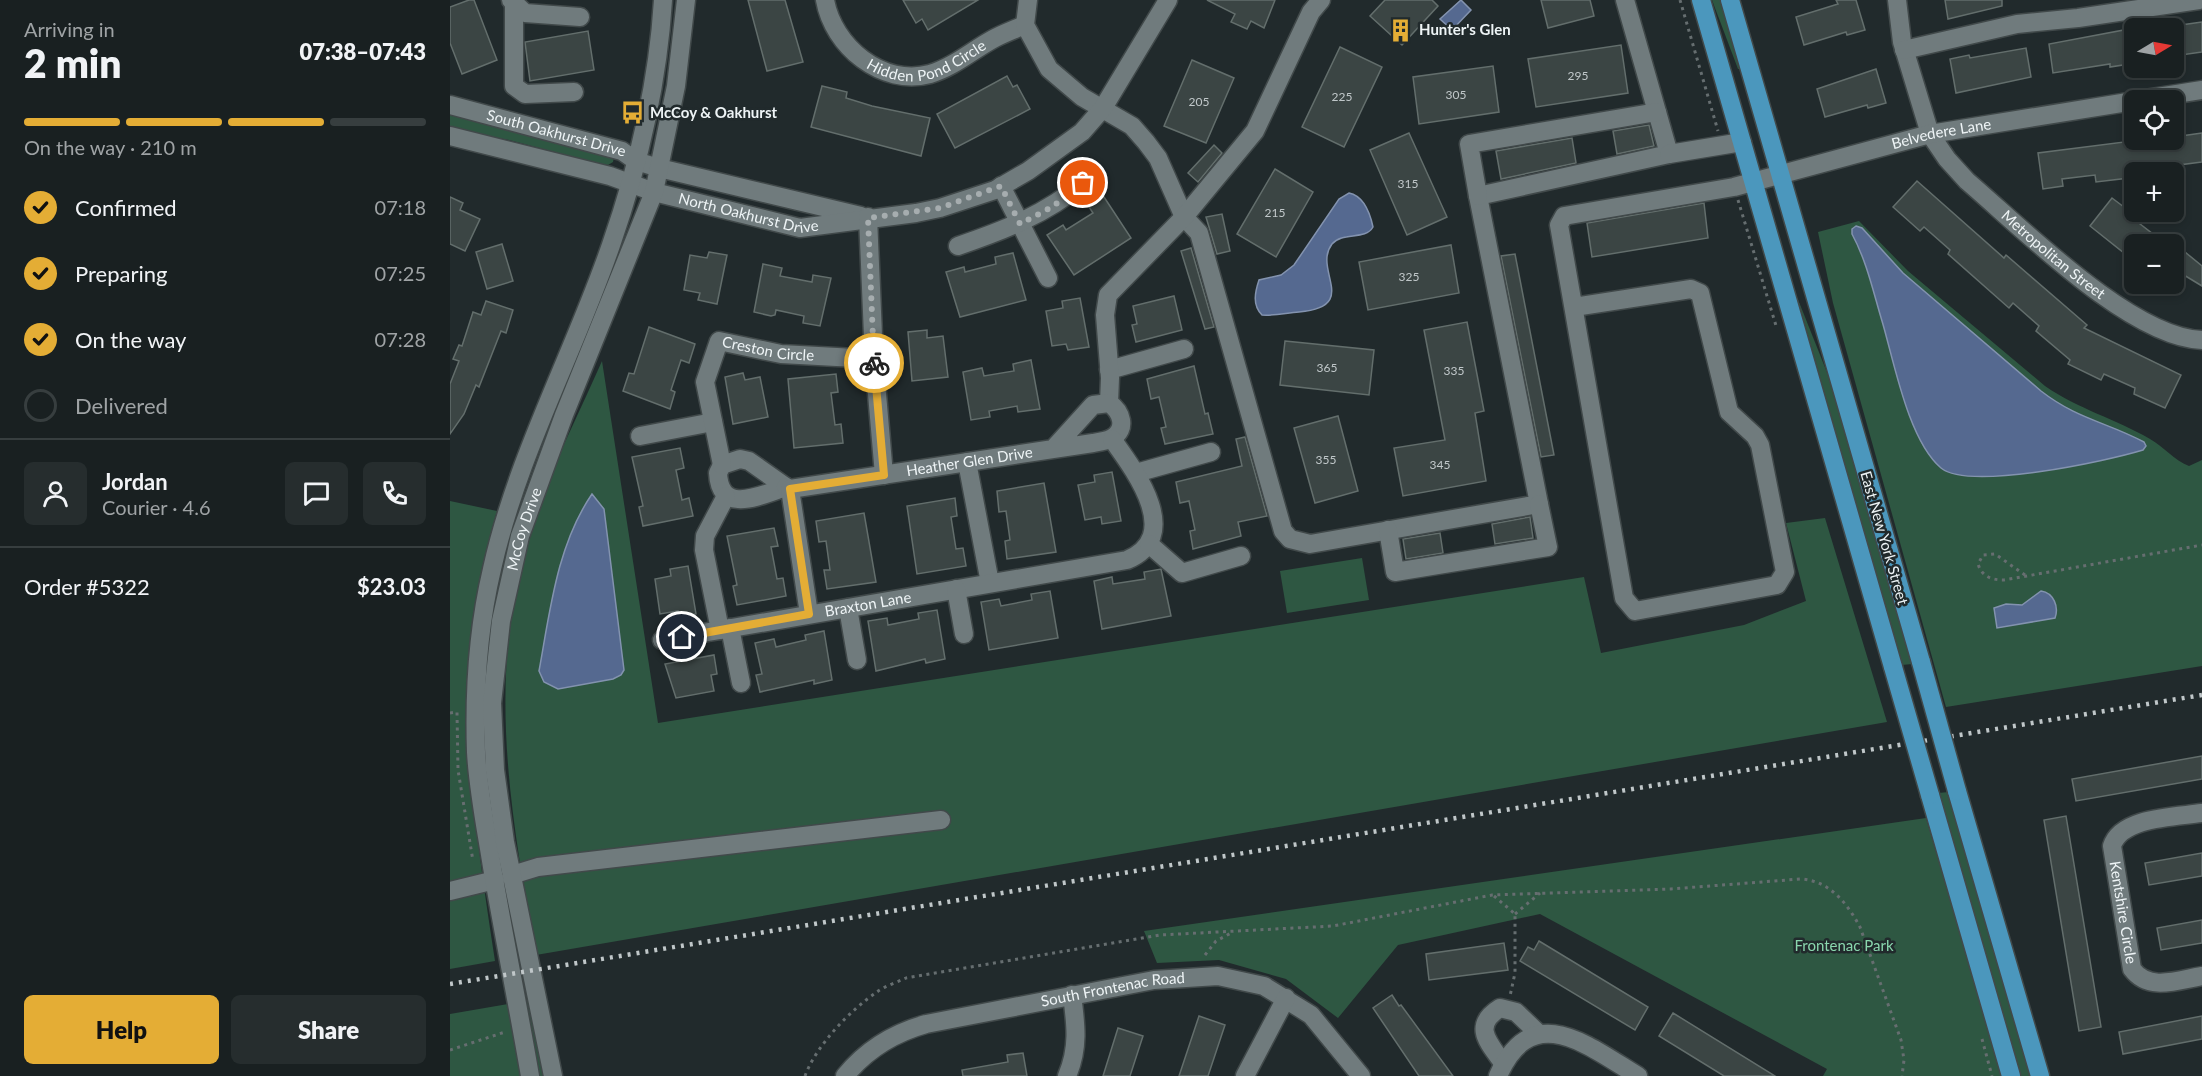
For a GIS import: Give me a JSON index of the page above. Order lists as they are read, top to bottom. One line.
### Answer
{"streets":{"main road":["East New York Street"],"street":["Hidden Pond Circle","Belvedere Lane","South Oakhurst Drive","North Oakhurst Drive","Metropolitan Street","Creston Circle","Heather Glen Drive","McCoy Drive","Braxton Lane","Kentshire Circle","South Frontenac Road"]},"crossings":[["Belvedere Lane","Metropolitan Street"],["Belvedere Lane","East New York Street"],["South Oakhurst Drive","North Oakhurst Drive"],["South Oakhurst Drive","McCoy Drive"],["North Oakhurst Drive","Heather Glen Drive"],["North Oakhurst Drive","McCoy Drive"],["Creston Circle","Heather Glen Drive"]],"parks":["Frontenac Park"],"places":{"building":["Hunter's Glen"],"bus stop":["McCoy & Oakhurst"]},"house_numbers":["295","305","225","205","315","215","325","365","335","355","345"],"north":"right","page":{"heading":["2 min","Arriving in","07:38–07:43"],"panel":["Jordan","Courier · 4.6","Order #5322","$23.03"],"map_buttons":["+","−"],"bar":"On the way · 210 m","list":[["Confirmed","07:18"],["Preparing","07:25"],["On the way","07:28"],"Delivered"],"buttons":["Help","Share"]}}
